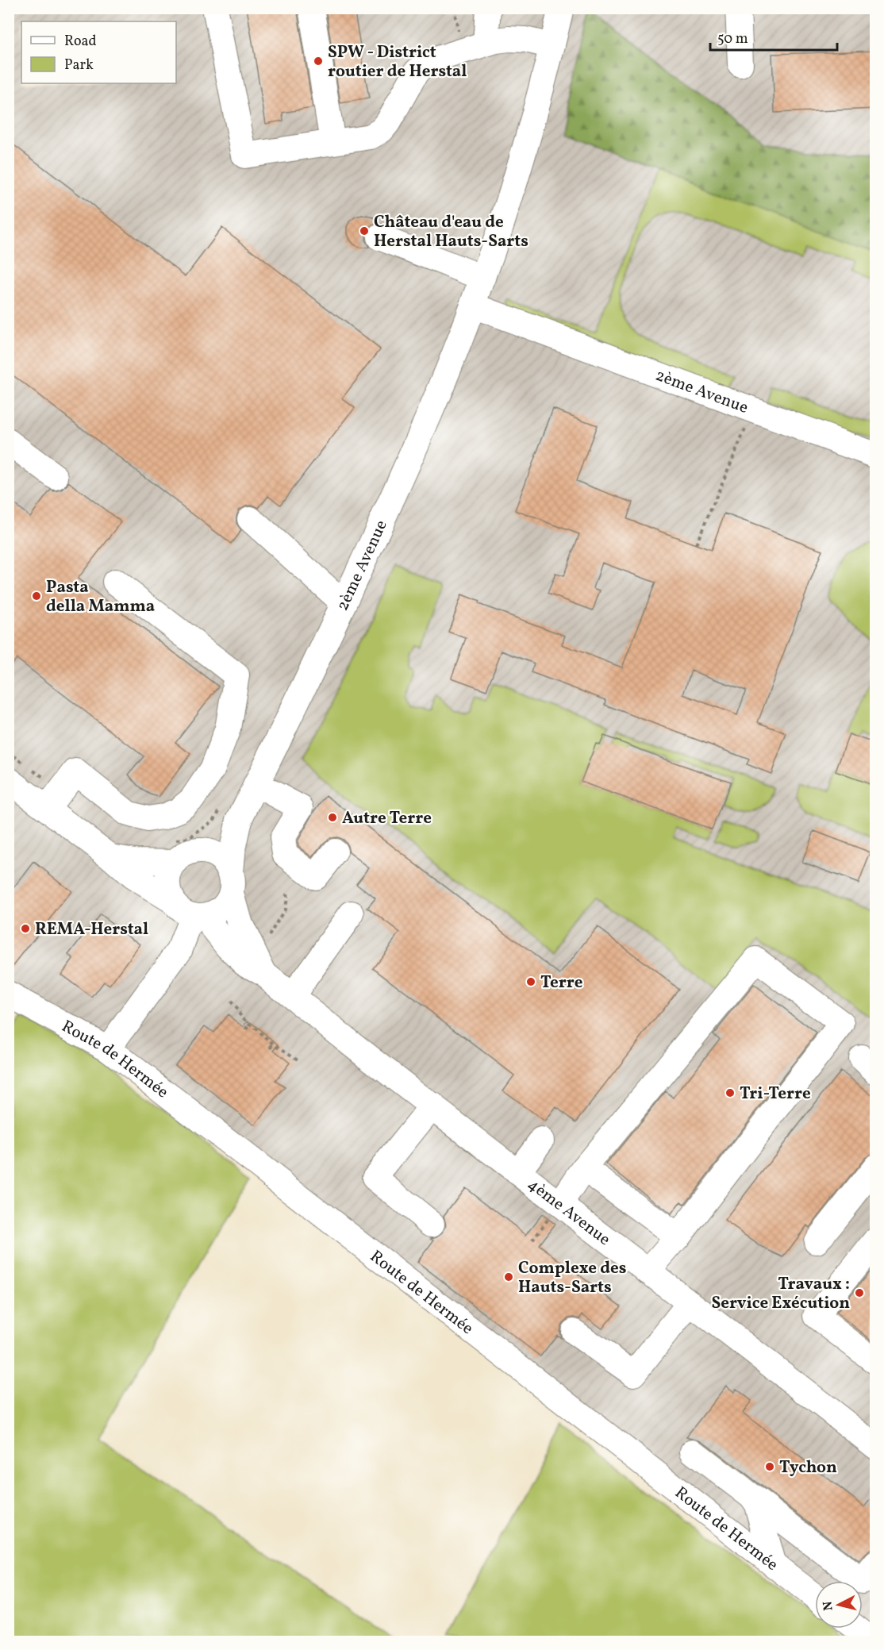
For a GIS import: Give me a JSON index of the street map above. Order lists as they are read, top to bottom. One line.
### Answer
{"streets":{"street":["2ème Avenue","Route de Hermée","4ème Avenue"]},"crossings":[["2ème Avenue","4ème Avenue"]],"places":["SPW - District routier de Herstal","Château d'eau de Herstal Hauts-Sarts","Pasta della Mamma","Autre Terre","REMA-Herstal","Terre","Tri-Terre","Complexe des Hauts-Sarts","Travaux : Service Exécution","Tychon"],"legend":["Road","Park"],"scale_bar":"50 m","north":"left"}
